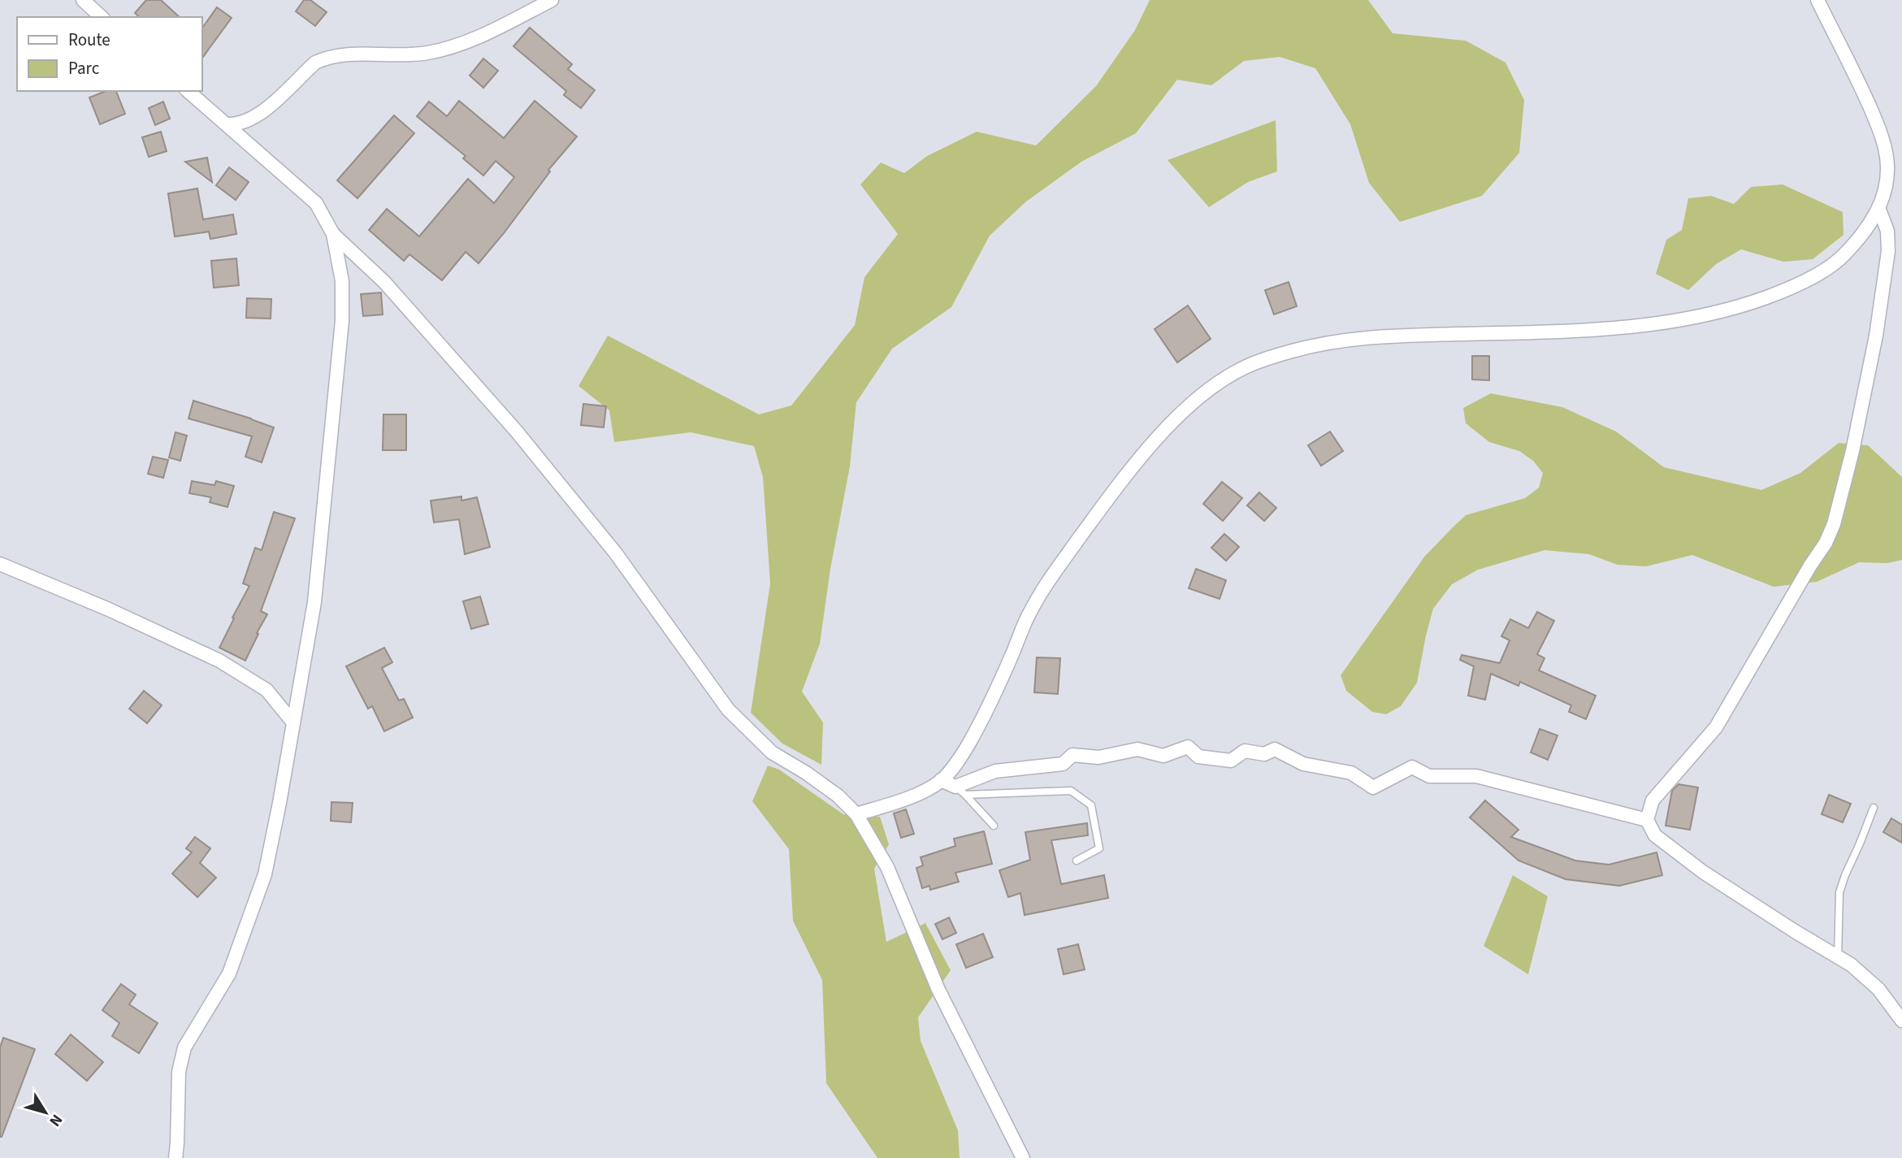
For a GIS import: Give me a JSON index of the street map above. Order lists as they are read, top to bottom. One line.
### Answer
{"legend":["Route","Parc"],"north":"bottom right"}
